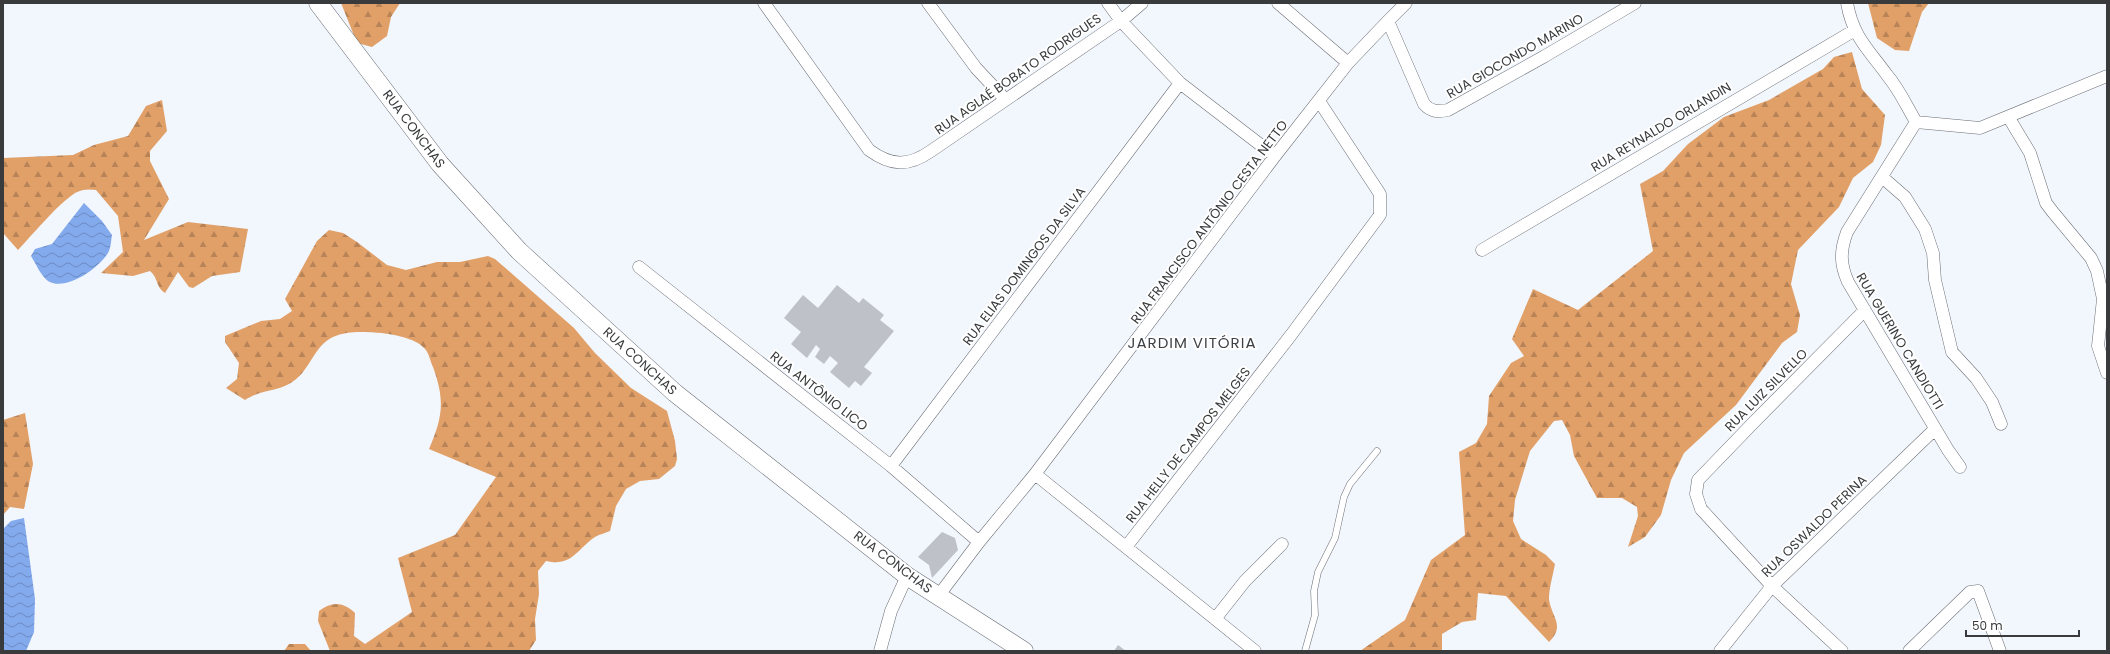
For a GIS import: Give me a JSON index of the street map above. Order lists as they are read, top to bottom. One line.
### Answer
{"streets":{"main road":["RUA CONCHAS"],"street":["RUA GIOCONDO MARINO","RUA AGLAÉ BOBATO RODRIGUES","RUA REYNALDO ORLANDIN","RUA FRANCISCO ANTÔNIO CESTA NETTO","RUA ELIAS DOMINGOS DA SILVA","RUA GUERINO CANDIOTTI","RUA LUIZ SILVELLO","RUA ANTÔNIO LICO","RUA HELLY DE CAMPOS MELGES","RUA OSWALDO PERINA"]},"crossings":[["RUA GIOCONDO MARINO","RUA FRANCISCO ANTÔNIO CESTA NETTO"],["RUA CONCHAS","RUA FRANCISCO ANTÔNIO CESTA NETTO"],["RUA FRANCISCO ANTÔNIO CESTA NETTO","RUA ANTÔNIO LICO"],["RUA FRANCISCO ANTÔNIO CESTA NETTO","RUA HELLY DE CAMPOS MELGES"],["RUA ELIAS DOMINGOS DA SILVA","RUA ANTÔNIO LICO"],["RUA GUERINO CANDIOTTI","RUA LUIZ SILVELLO"],["RUA GUERINO CANDIOTTI","RUA OSWALDO PERINA"],["RUA LUIZ SILVELLO","RUA OSWALDO PERINA"]],"districts":["JARDIM VITÓRIA"],"scale_bar":"50 m"}
